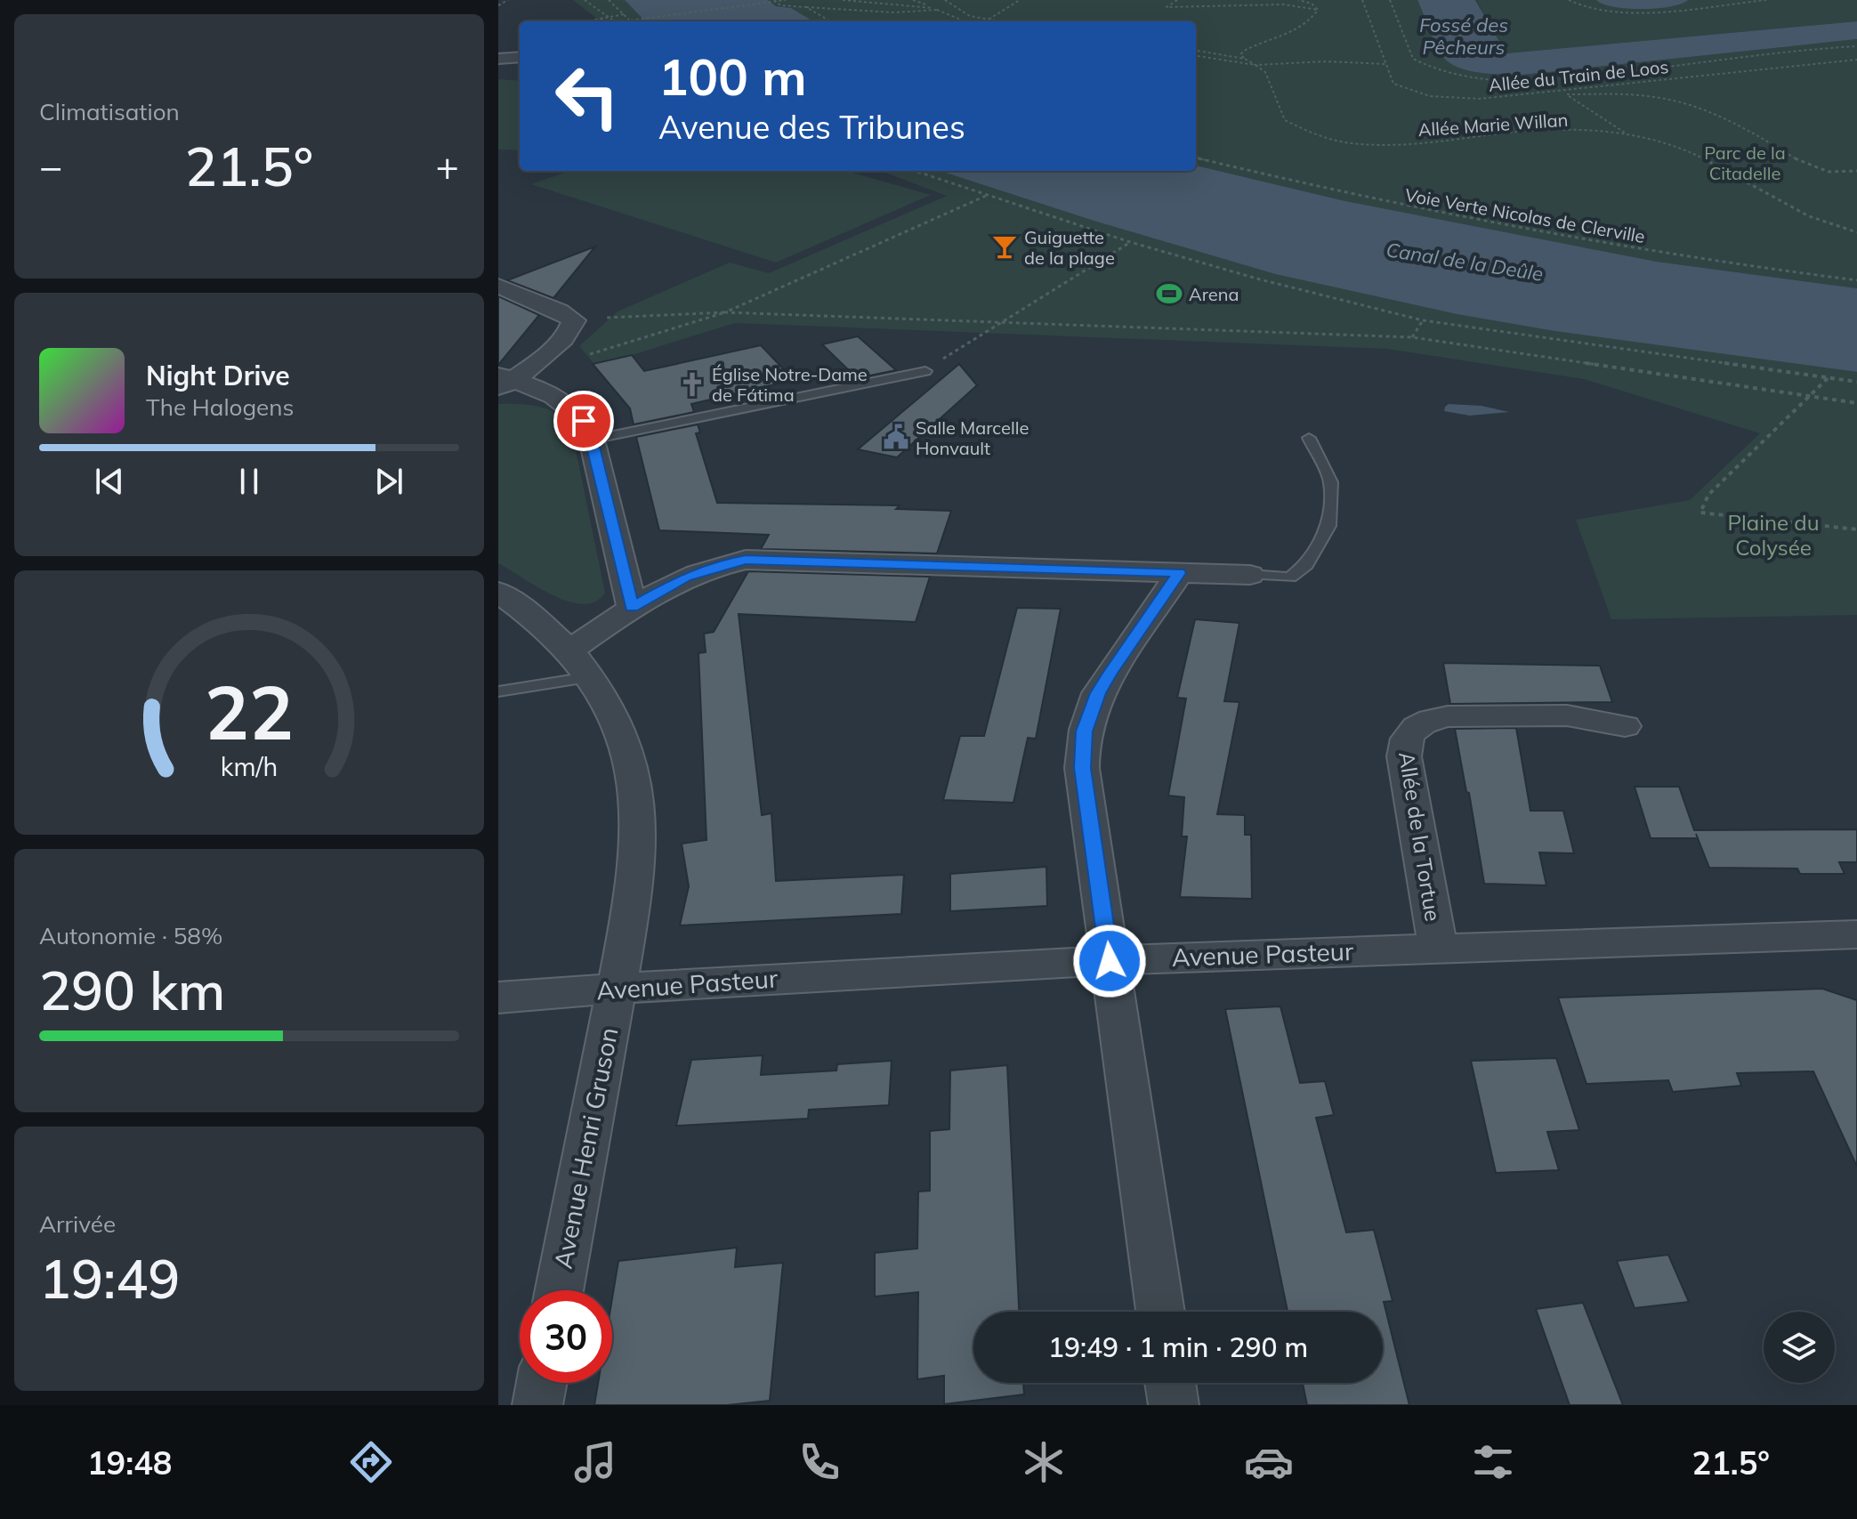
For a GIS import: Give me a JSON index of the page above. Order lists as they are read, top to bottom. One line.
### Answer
{"streets":{"street":["Allée de la Tortue","Avenue Pasteur","Avenue Henri Gruson"],"path":["Allée du Train de Loos","Allée Marie Willan","Voie Verte Nicolas de Clerville"]},"crossings":[["Allée de la Tortue","Avenue Pasteur"],["Avenue Pasteur","Avenue Henri Gruson"]],"water":["Fossé des Pêcheurs","Canal de la Deûle"],"parks":["Parc de la Citadelle","Plaine du Colysée"],"places":{"bar":["Guiguette de la plage"],"sports":["Arena"],"church":["Église Notre-Dame de Fátima"],"public building":["Salle Marcelle Honvault"]},"page":{"tile":["Climatisation",["Autonomie · 58%","290 km"],["Arrivée","19:49"]],"turn":["100 m","Avenue des Tribunes"],"heat":["−","21.5°","+"],"song":["Night Drive","The Halogens"],"limit":"30","trip":"19:49 · 1 min · 290 m","tabs":["19:48","21.5°"],"gauge":["22","km/h"]}}
